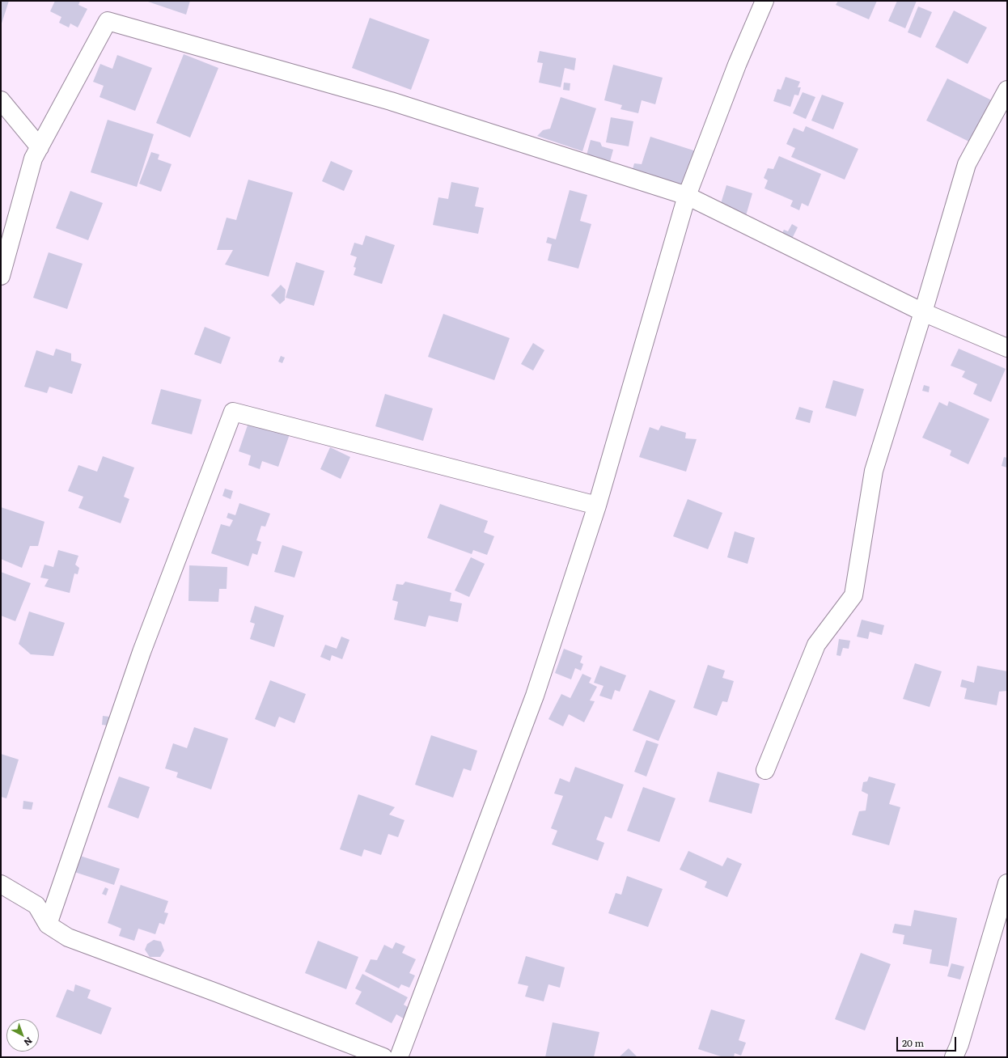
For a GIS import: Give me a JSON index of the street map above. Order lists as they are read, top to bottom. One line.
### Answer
{"scale_bar":"20 m","north":"bottom right"}
